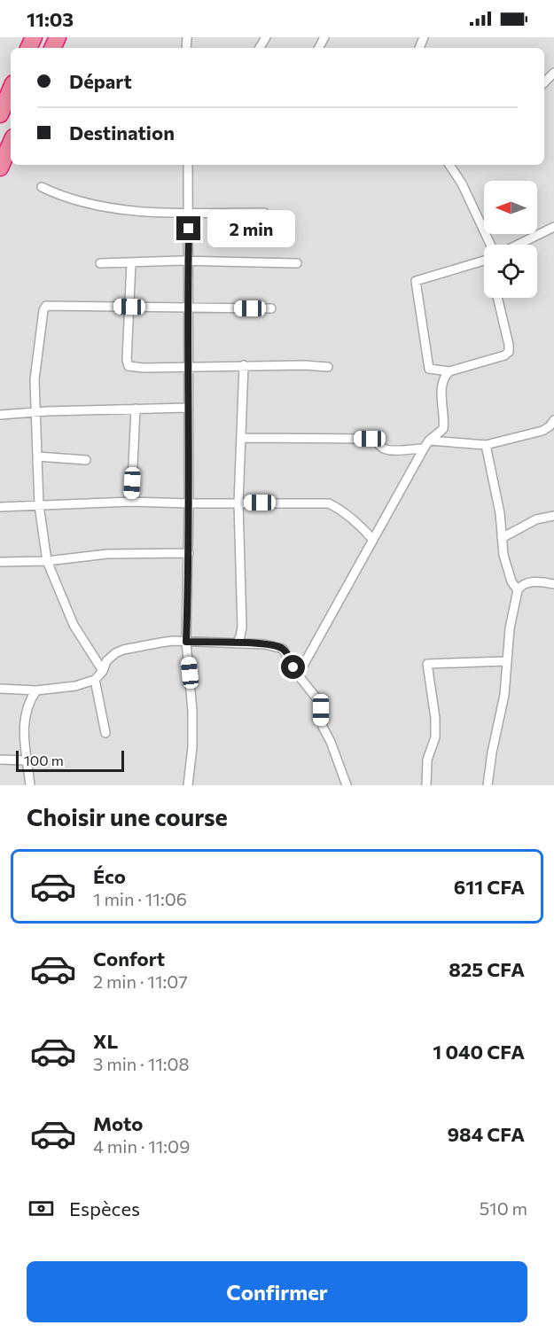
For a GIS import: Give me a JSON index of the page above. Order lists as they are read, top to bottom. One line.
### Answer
{"scale_bar":"100 m","north":"left","page":{"status":"11:03","banner":["Départ","Destination"],"bubble":"2 min","scale":"100 m","heading":"Choisir une course","list":[{"name":"Éco","note":"1 min · 11:06","value":"611 CFA"},{"name":"Confort","note":"2 min · 11:07","value":"825 CFA"},{"name":"XL","note":"3 min · 11:08","value":"1 040 CFA"},{"name":"Moto","note":"4 min · 11:09","value":"984 CFA"}],"pay":["Espèces","510 m"],"buttons":"Confirmer"}}
